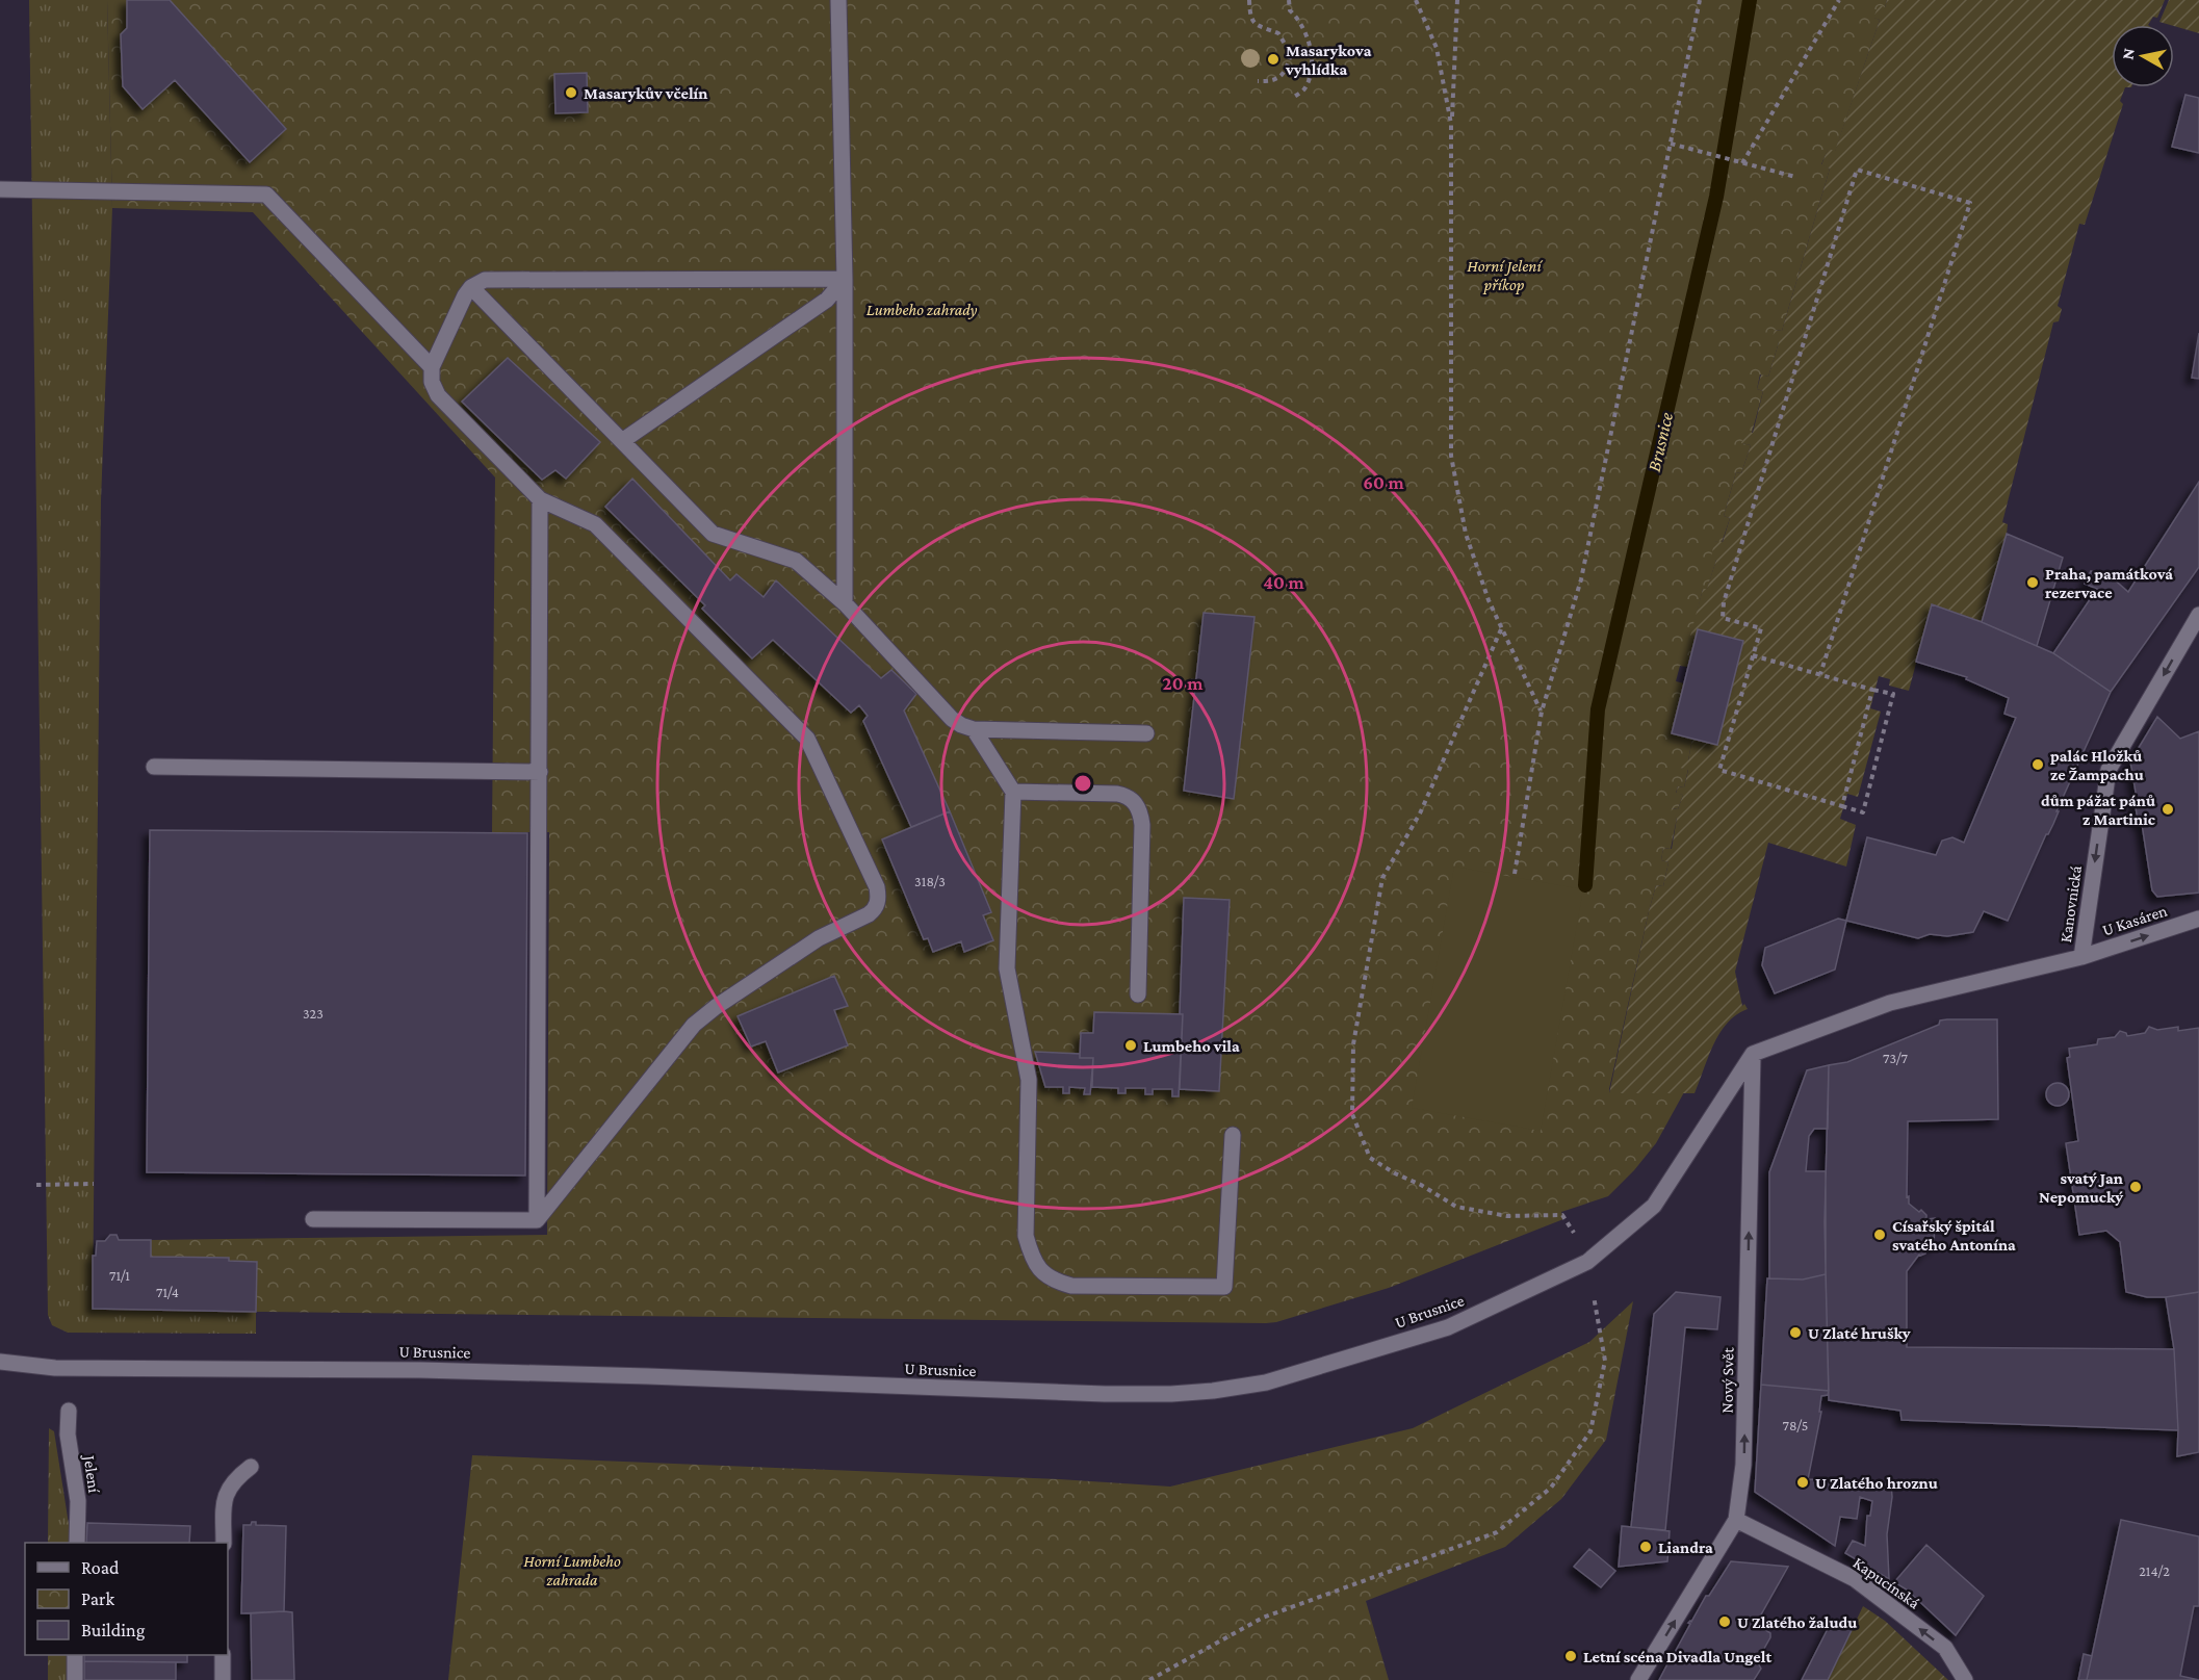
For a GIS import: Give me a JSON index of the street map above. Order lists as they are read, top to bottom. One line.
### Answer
{"streets":{"street":["Kanovnická","U Kasáren","U Brusnice","Nový Svět","Jelení","Kapucínská"]},"crossings":[["Kanovnická","U Kasáren"],["Kanovnická","U Brusnice"],["Kanovnická","Nový Svět"],["U Brusnice","Nový Svět"],["Nový Svět","Kapucínská"]],"one_way":["Kanovnická","U Kasáren","Nový Svět","Kapucínská"],"water":["Brusnice"],"parks":["Horní Jelení příkop","Lumbeho zahrady","Horní Lumbeho zahrada"],"places":["Masarykova vyhlídka","Masarykův včelín","Praha, památková rezervace","palác Hložků ze Žampachu","dům pážat pánů z Martinic","Lumbeho vila","svatý Jan Nepomucký","Císařský špitál svatého Antonína","U Zlaté hrušky","U Zlatého hroznu","Liandra","U Zlatého žaludu","Letní scéna Divadla Ungelt"],"house_numbers":["318/3","323","73/7","71/1","71/4","78/5","214/2"],"legend":["Road","Park","Building"],"north":"left","rings":["60 m","40 m","20 m"]}
